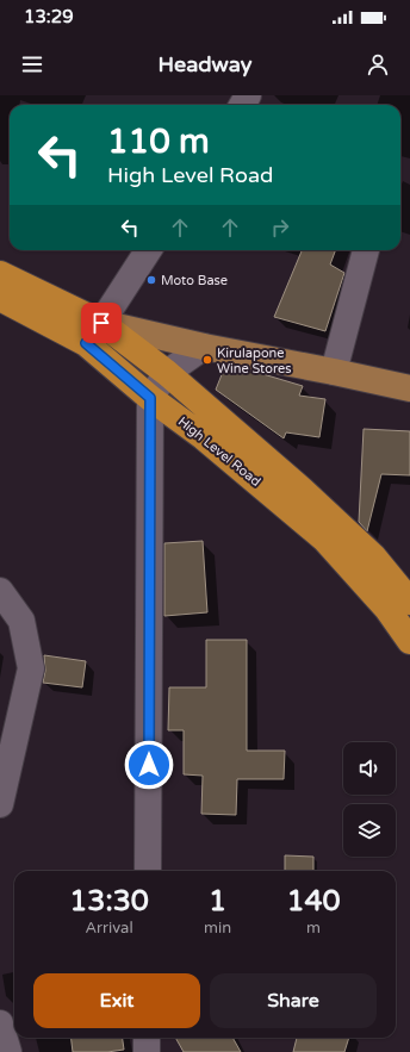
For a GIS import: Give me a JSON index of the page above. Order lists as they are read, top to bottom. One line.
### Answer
{"streets":{"highway":["High Level Road"]},"places":["Moto Base","Kirulapone Wine Stores"],"page":{"status":"13:29","header":"Headway","turn":["110 m","High Level Road"],"eta":["13:30","Arrival","1","min","140","m"],"buttons":["Exit","Share"]}}
